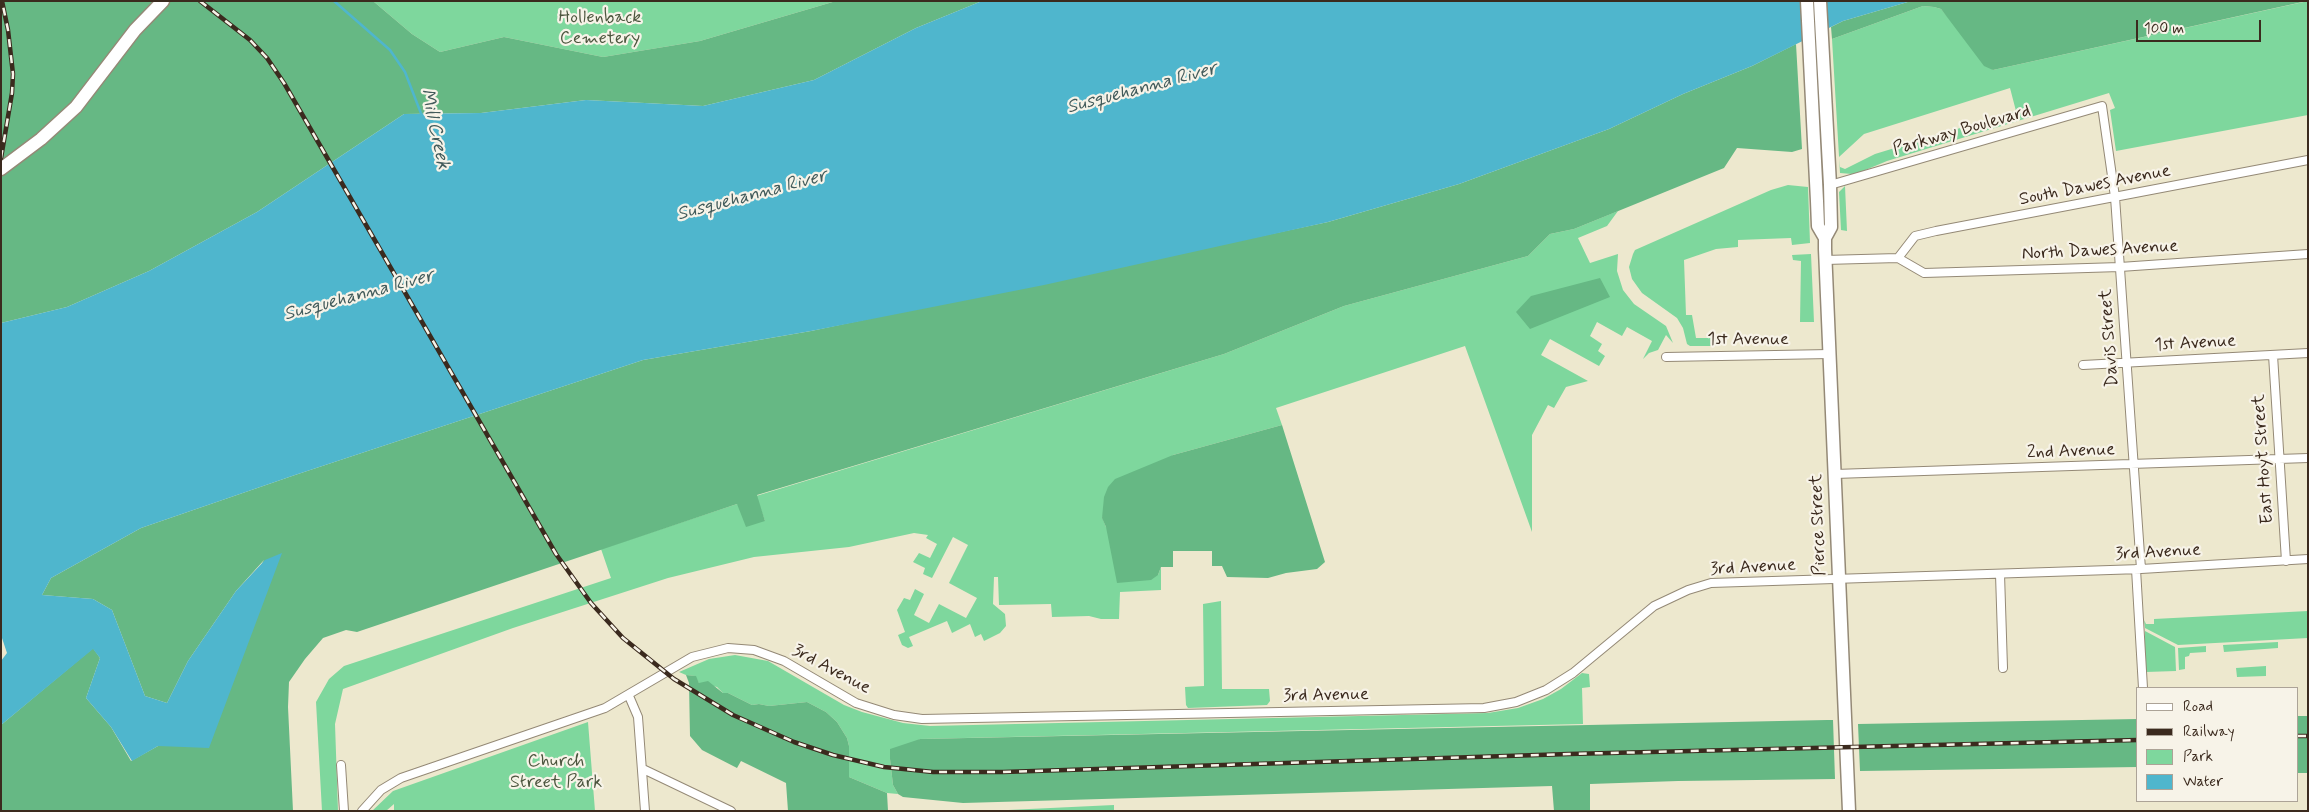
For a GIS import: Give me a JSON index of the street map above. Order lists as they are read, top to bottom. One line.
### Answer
{"streets":{"main road":["Pierce Street"],"street":["Parkway Boulevard","South Dawes Avenue","North Dawes Avenue","Davis Street","1st Avenue","2nd Avenue","East Hoyt Street","3rd Avenue"]},"crossings":[["Parkway Boulevard","Davis Street"],["Parkway Boulevard","Pierce Street"],["South Dawes Avenue","North Dawes Avenue"],["South Dawes Avenue","Davis Street"],["North Dawes Avenue","Davis Street"],["Davis Street","1st Avenue"],["Davis Street","2nd Avenue"],["Davis Street","3rd Avenue"],["1st Avenue","East Hoyt Street"],["1st Avenue","Pierce Street"],["2nd Avenue","East Hoyt Street"],["2nd Avenue","Pierce Street"],["East Hoyt Street","3rd Avenue"],["Pierce Street","3rd Avenue"]],"water":["Susquehanna River","Mill Creek"],"parks":["Hollenback Cemetery","Church Street Park"],"legend":["Road","Railway","Park","Water"],"scale_bar":"100 m"}
